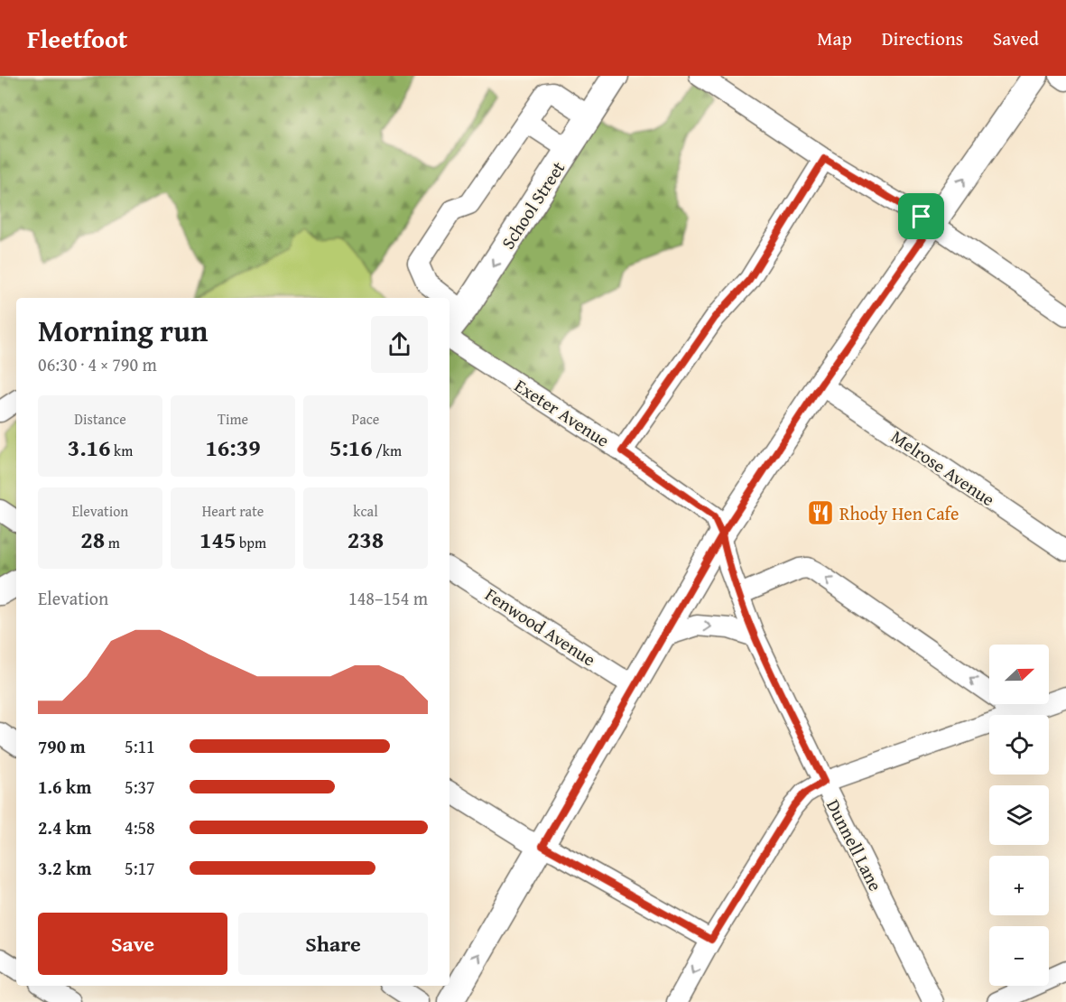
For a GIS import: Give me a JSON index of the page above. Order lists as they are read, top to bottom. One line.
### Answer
{"streets":{"main road":["School Street"],"street":["Exeter Avenue","Melrose Avenue","Fenwood Avenue","Dunnell Lane"]},"crossings":[["Exeter Avenue","Dunnell Lane"]],"one_way":["School Street"],"places":{"restaurant":["Rhody Hen Cafe"]},"north":"right","page":{"header":"Fleetfoot","nav":["Map","Directions","Saved"],"heading":["Morning run","06:30 · 4 × 790 m"],"stats":[["Distance","3.16 km"],["Time","16:39"],["Pace","5:16 /km"],["Elevation","28 m"],["Heart rate","145 bpm"],["kcal","238"]],"chart":["Elevation","148–154 m"],"map_buttons":["+","−"],"list":[{"name":"790 m","note":"5:11"},{"name":"1.6 km","note":"5:37"},{"name":"2.4 km","note":"4:58"},{"name":"3.2 km","note":"5:17"}],"buttons":["Save","Share"]}}
